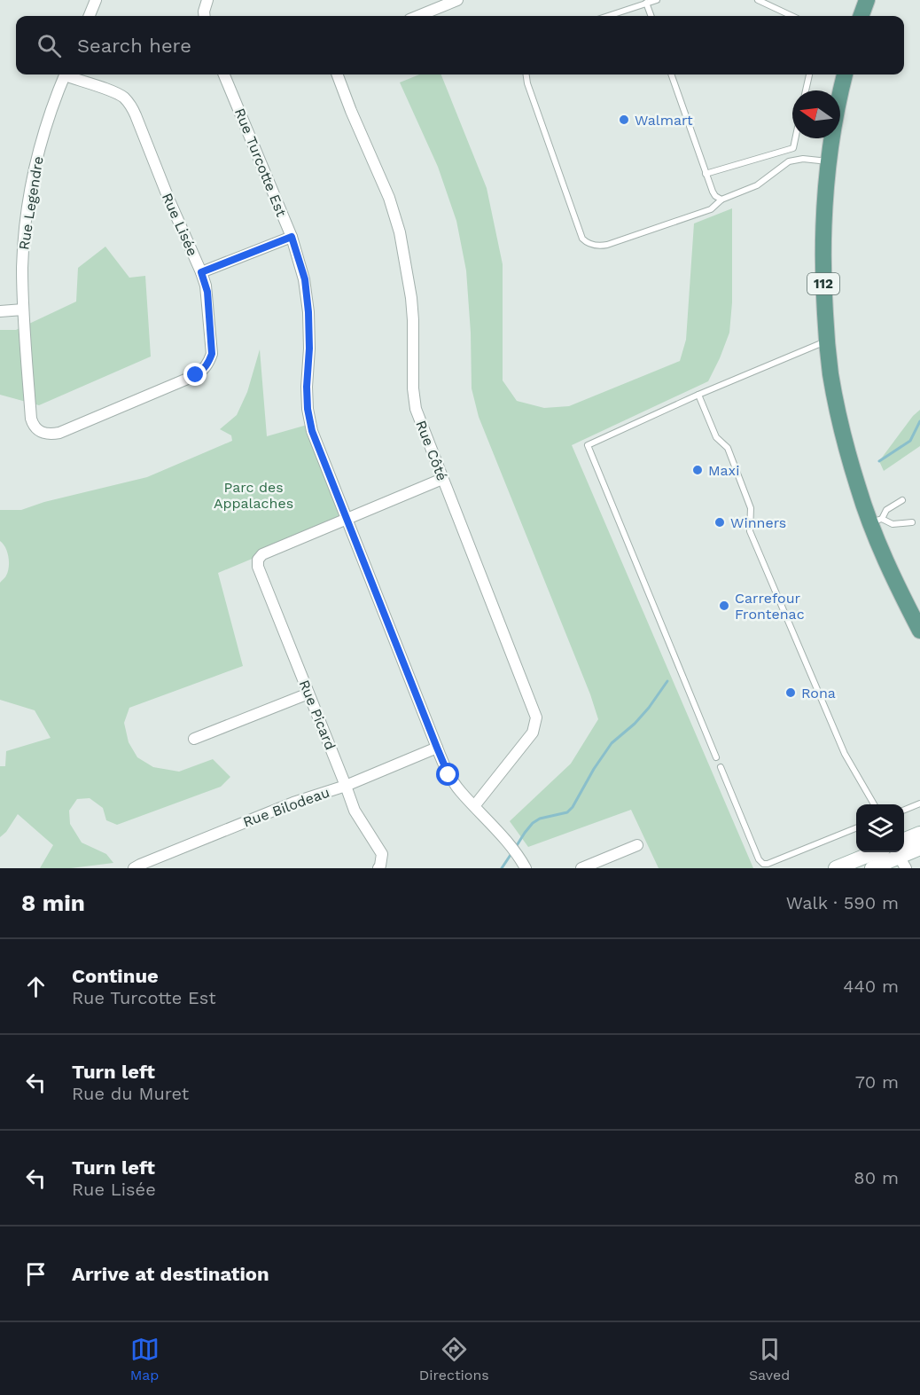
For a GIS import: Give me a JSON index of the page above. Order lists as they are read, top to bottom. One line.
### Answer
{"streets":{"main road":["112"],"street":["Rue Turcotte Est","Rue Legendre","Rue Lisée","Rue Côté","Rue Picard","Rue Bilodeau"]},"crossings":[["Rue Turcotte Est","Rue Côté"],["Rue Turcotte Est","Rue Picard"],["Rue Turcotte Est","Rue Bilodeau"],["Rue Legendre","Rue Lisée"],["Rue Picard","Rue Bilodeau"]],"parks":["Parc des Appalaches"],"places":["Walmart","Maxi","Winners","Carrefour Frontenac","Rona"],"north":"left","page":{"search":"Search here","heading":["8 min","Walk · 590 m"],"list":[["Continue","Rue Turcotte Est","440 m"],["Turn left","Rue du Muret","70 m"],["Turn left","Rue Lisée","80 m"],"Arrive at destination"],"nav":["Map","Directions","Saved"]}}
